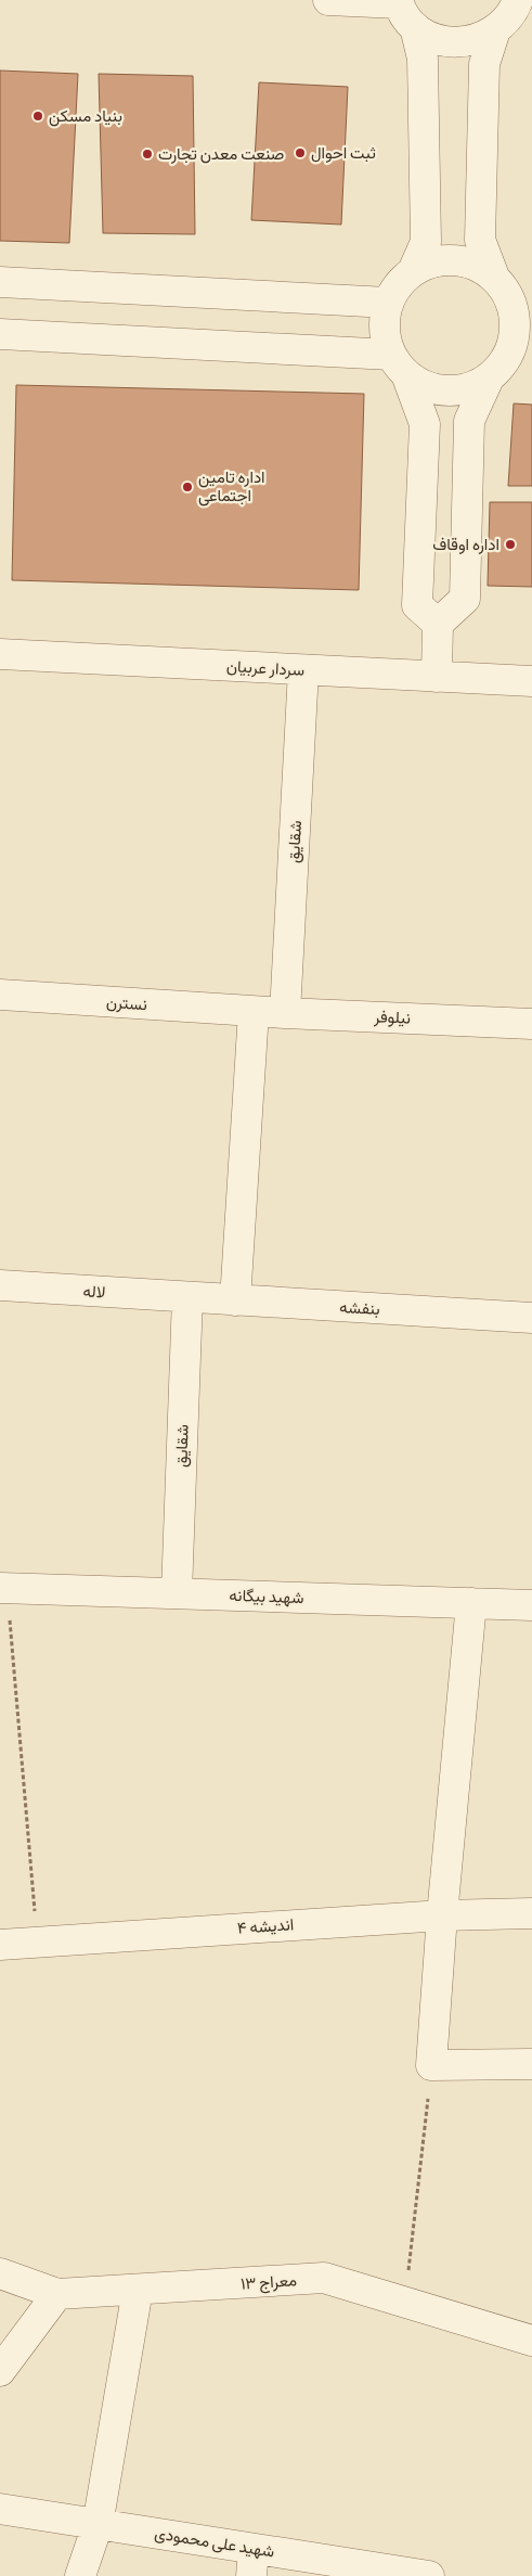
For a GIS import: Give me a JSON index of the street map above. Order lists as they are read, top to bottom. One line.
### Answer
{"streets":{"street":["سردار عربیان","شقایق","نسترن","نیلوفر","لاله","بنفشه","شهید بیگانه","اندیشه ۴","معراج ۱۳","شهید علی محمودی"]},"crossings":[["سردار عربیان","شقایق"],["شقایق","نیلوفر"],["شقایق","لاله"],["شقایق","بنفشه"],["شقایق","شهید بیگانه"],["نسترن","نیلوفر"],["لاله","بنفشه"]],"places":["بنیاد مسکن","ثبت احوال","صنعت معدن تجارت","اداره تامین اجتماعی","اداره اوقاف"]}
